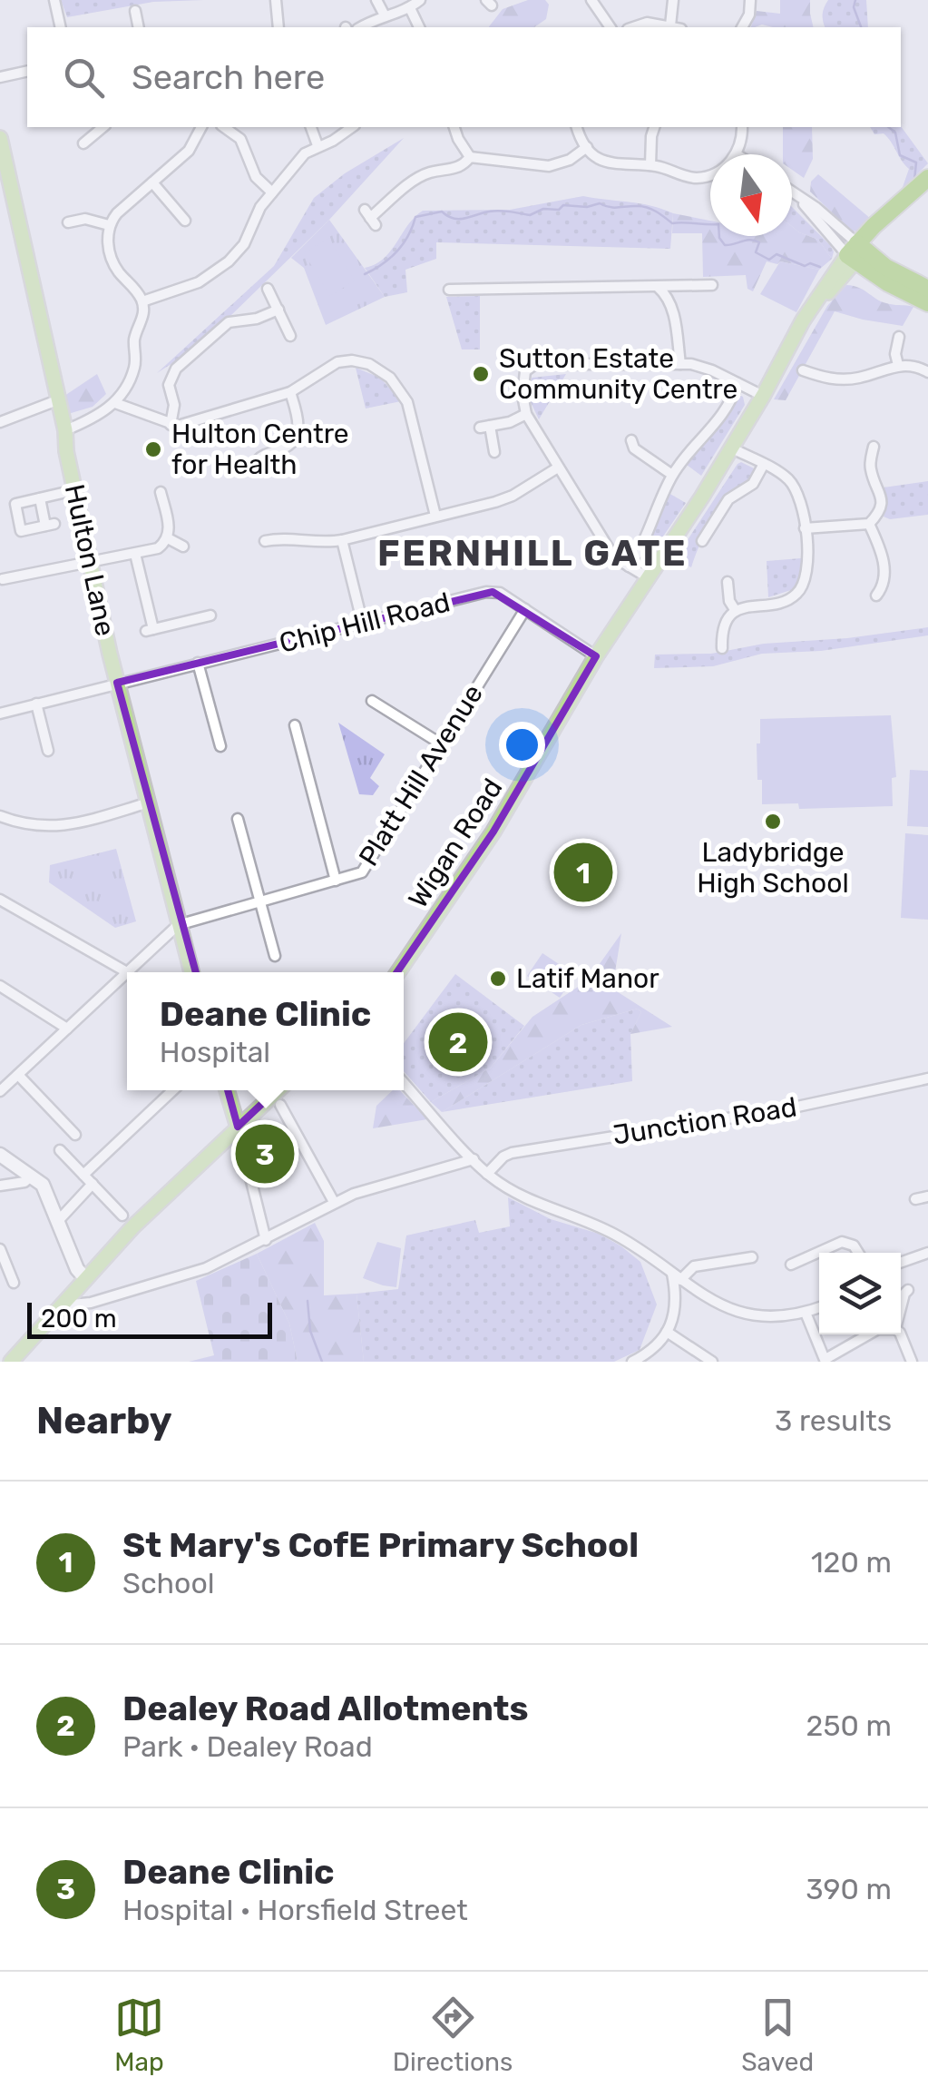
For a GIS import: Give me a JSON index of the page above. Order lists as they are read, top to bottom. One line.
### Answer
{"streets":{"highway":["Wigan Road"],"main road":["Hulton Lane"],"street":["Chip Hill Road","Platt Hill Avenue","Junction Road"]},"crossings":[["Hulton Lane","Chip Hill Road"],["Hulton Lane","Platt Hill Avenue"],["Chip Hill Road","Platt Hill Avenue"],["Chip Hill Road","Wigan Road"]],"districts":["FERNHILL GATE"],"places":["Sutton Estate Community Centre","Hulton Centre for Health","Ladybridge High School","Latif Manor"],"scale_bar":"200 m","north":"bottom","page":{"search":"Search here","pins":["1","2","3"],"popup":["Deane Clinic","Hospital"],"scale":"200 m","heading":["Nearby","3 results"],"list":[{"mark":"1","name":"St Mary's CofE Primary School","note":"School","value":"120 m"},{"mark":"2","name":"Dealey Road Allotments","note":"Park · Dealey Road","value":"250 m"},{"mark":"3","name":"Deane Clinic","note":"Hospital · Horsfield Street","value":"390 m"}],"nav":["Map","Directions","Saved"]}}
